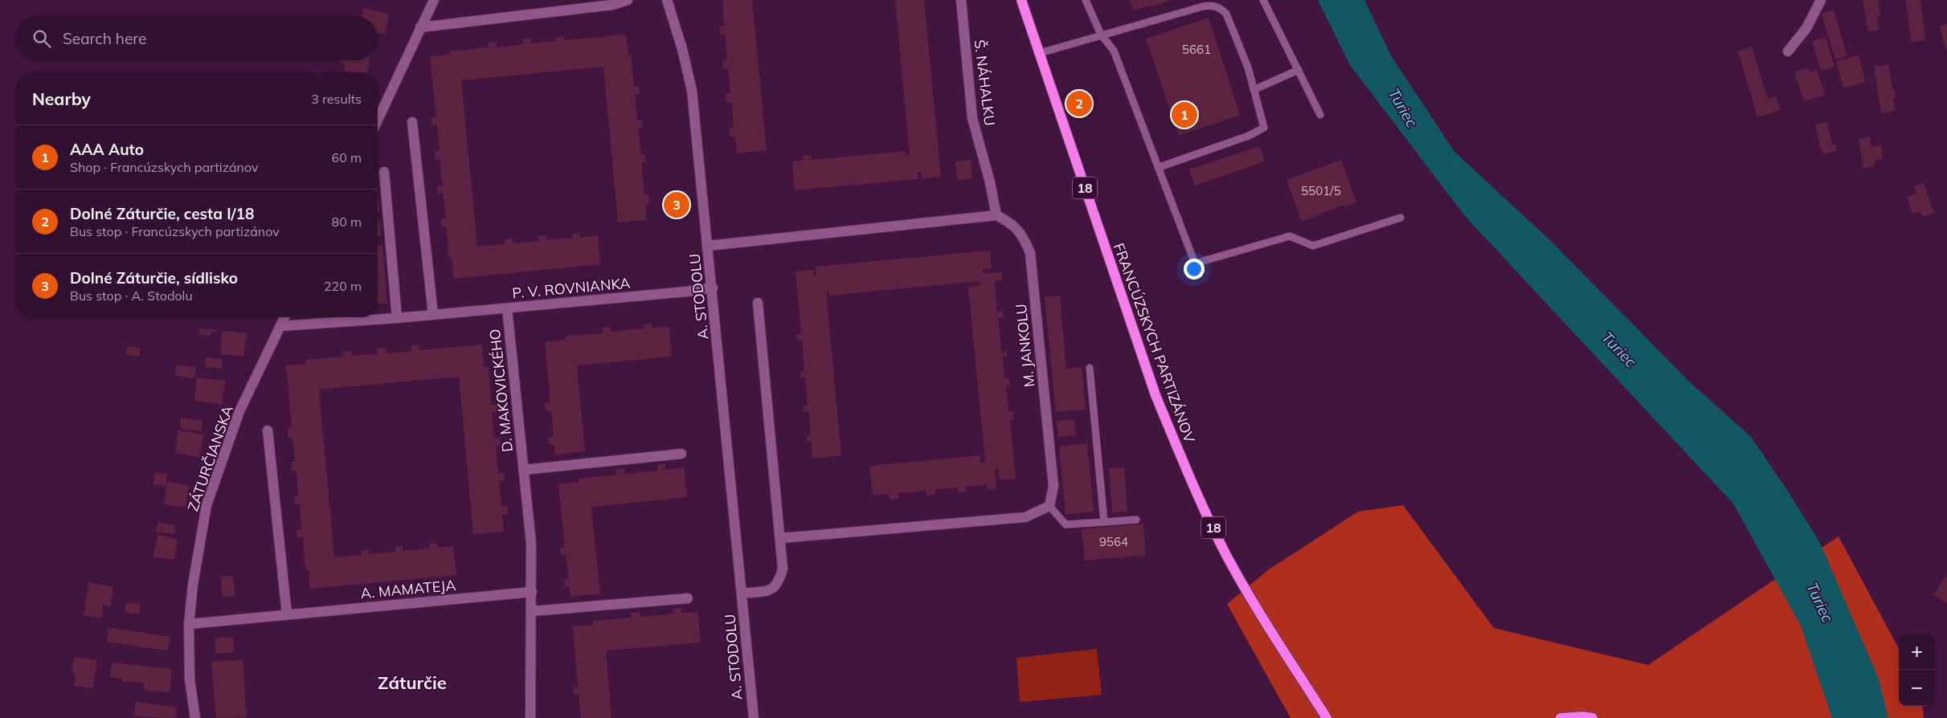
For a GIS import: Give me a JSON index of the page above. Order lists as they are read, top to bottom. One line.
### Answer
{"streets":{"main road":["18","FRANCÚZSKYCH PARTIZÁNOV"],"street":["Š. NÁHALKU","P. V. ROVNIANKA","A. STODOLU","M. JANKOLU","D. MAKOVICKÉHO","ZÁTURČIANSKA","A. MAMATEJA"]},"crossings":[["Š. NÁHALKU","M. JANKOLU"],["P. V. ROVNIANKA","A. STODOLU"],["P. V. ROVNIANKA","D. MAKOVICKÉHO"],["P. V. ROVNIANKA","ZÁTURČIANSKA"],["D. MAKOVICKÉHO","A. MAMATEJA"],["ZÁTURČIANSKA","A. MAMATEJA"]],"districts":["Záturčie"],"water":["Turiec"],"house_numbers":["5661","5501/5","9564"],"page":{"search":"Search here","heading":["Nearby","3 results"],"pins":["2","1","3"],"list":[{"mark":"1","name":"AAA Auto","note":"Shop · Francúzskych partizánov","value":"60 m"},{"mark":"2","name":"Dolné Záturčie, cesta I/18","note":"Bus stop · Francúzskych partizánov","value":"80 m"},{"mark":"3","name":"Dolné Záturčie, sídlisko","note":"Bus stop · A. Stodolu","value":"220 m"}],"map_buttons":["+","−"]}}
